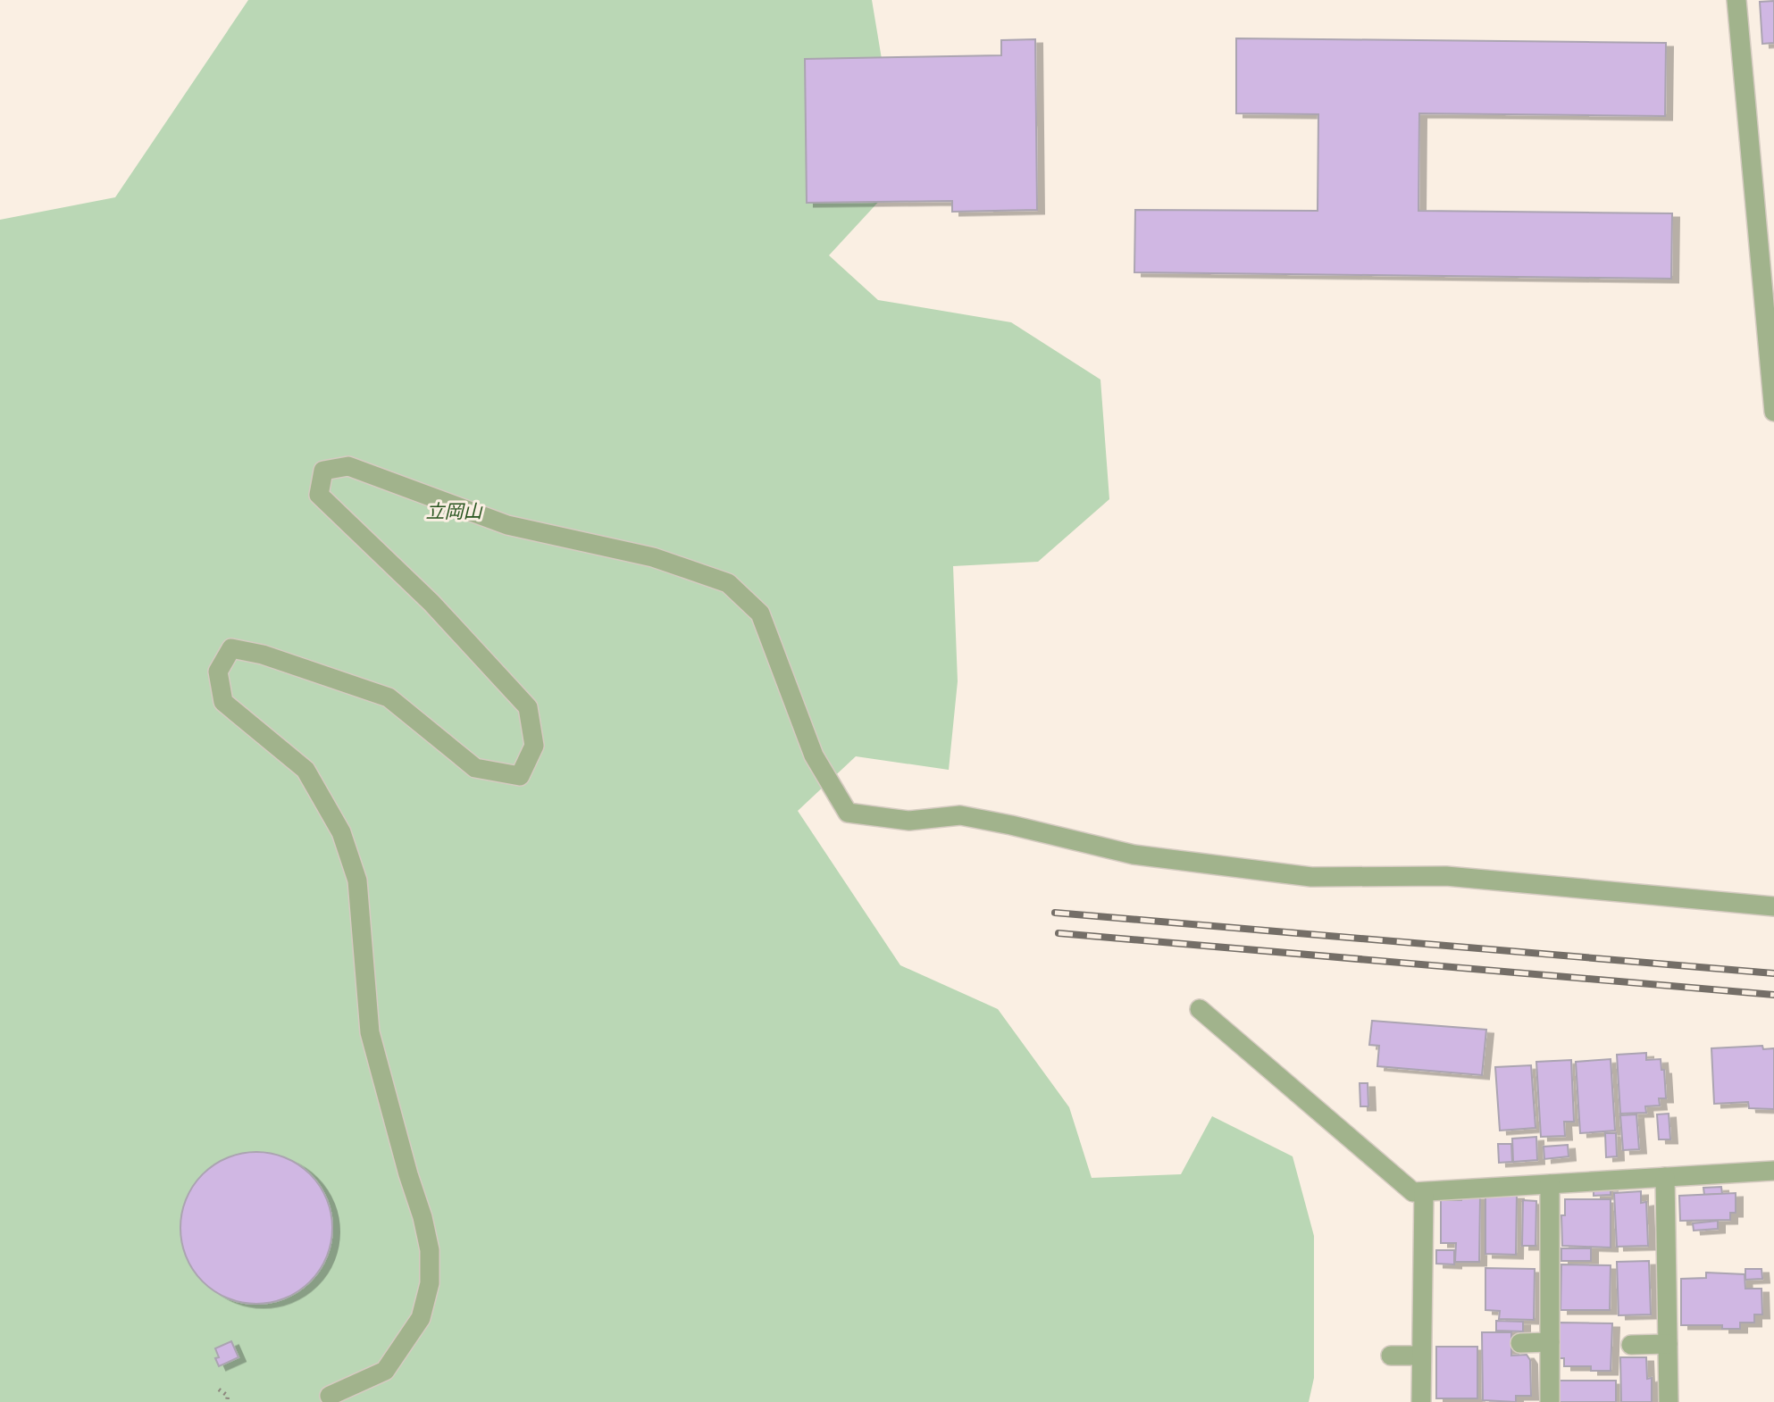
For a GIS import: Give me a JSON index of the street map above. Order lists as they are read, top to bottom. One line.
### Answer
{"parks":["立岡山"]}
